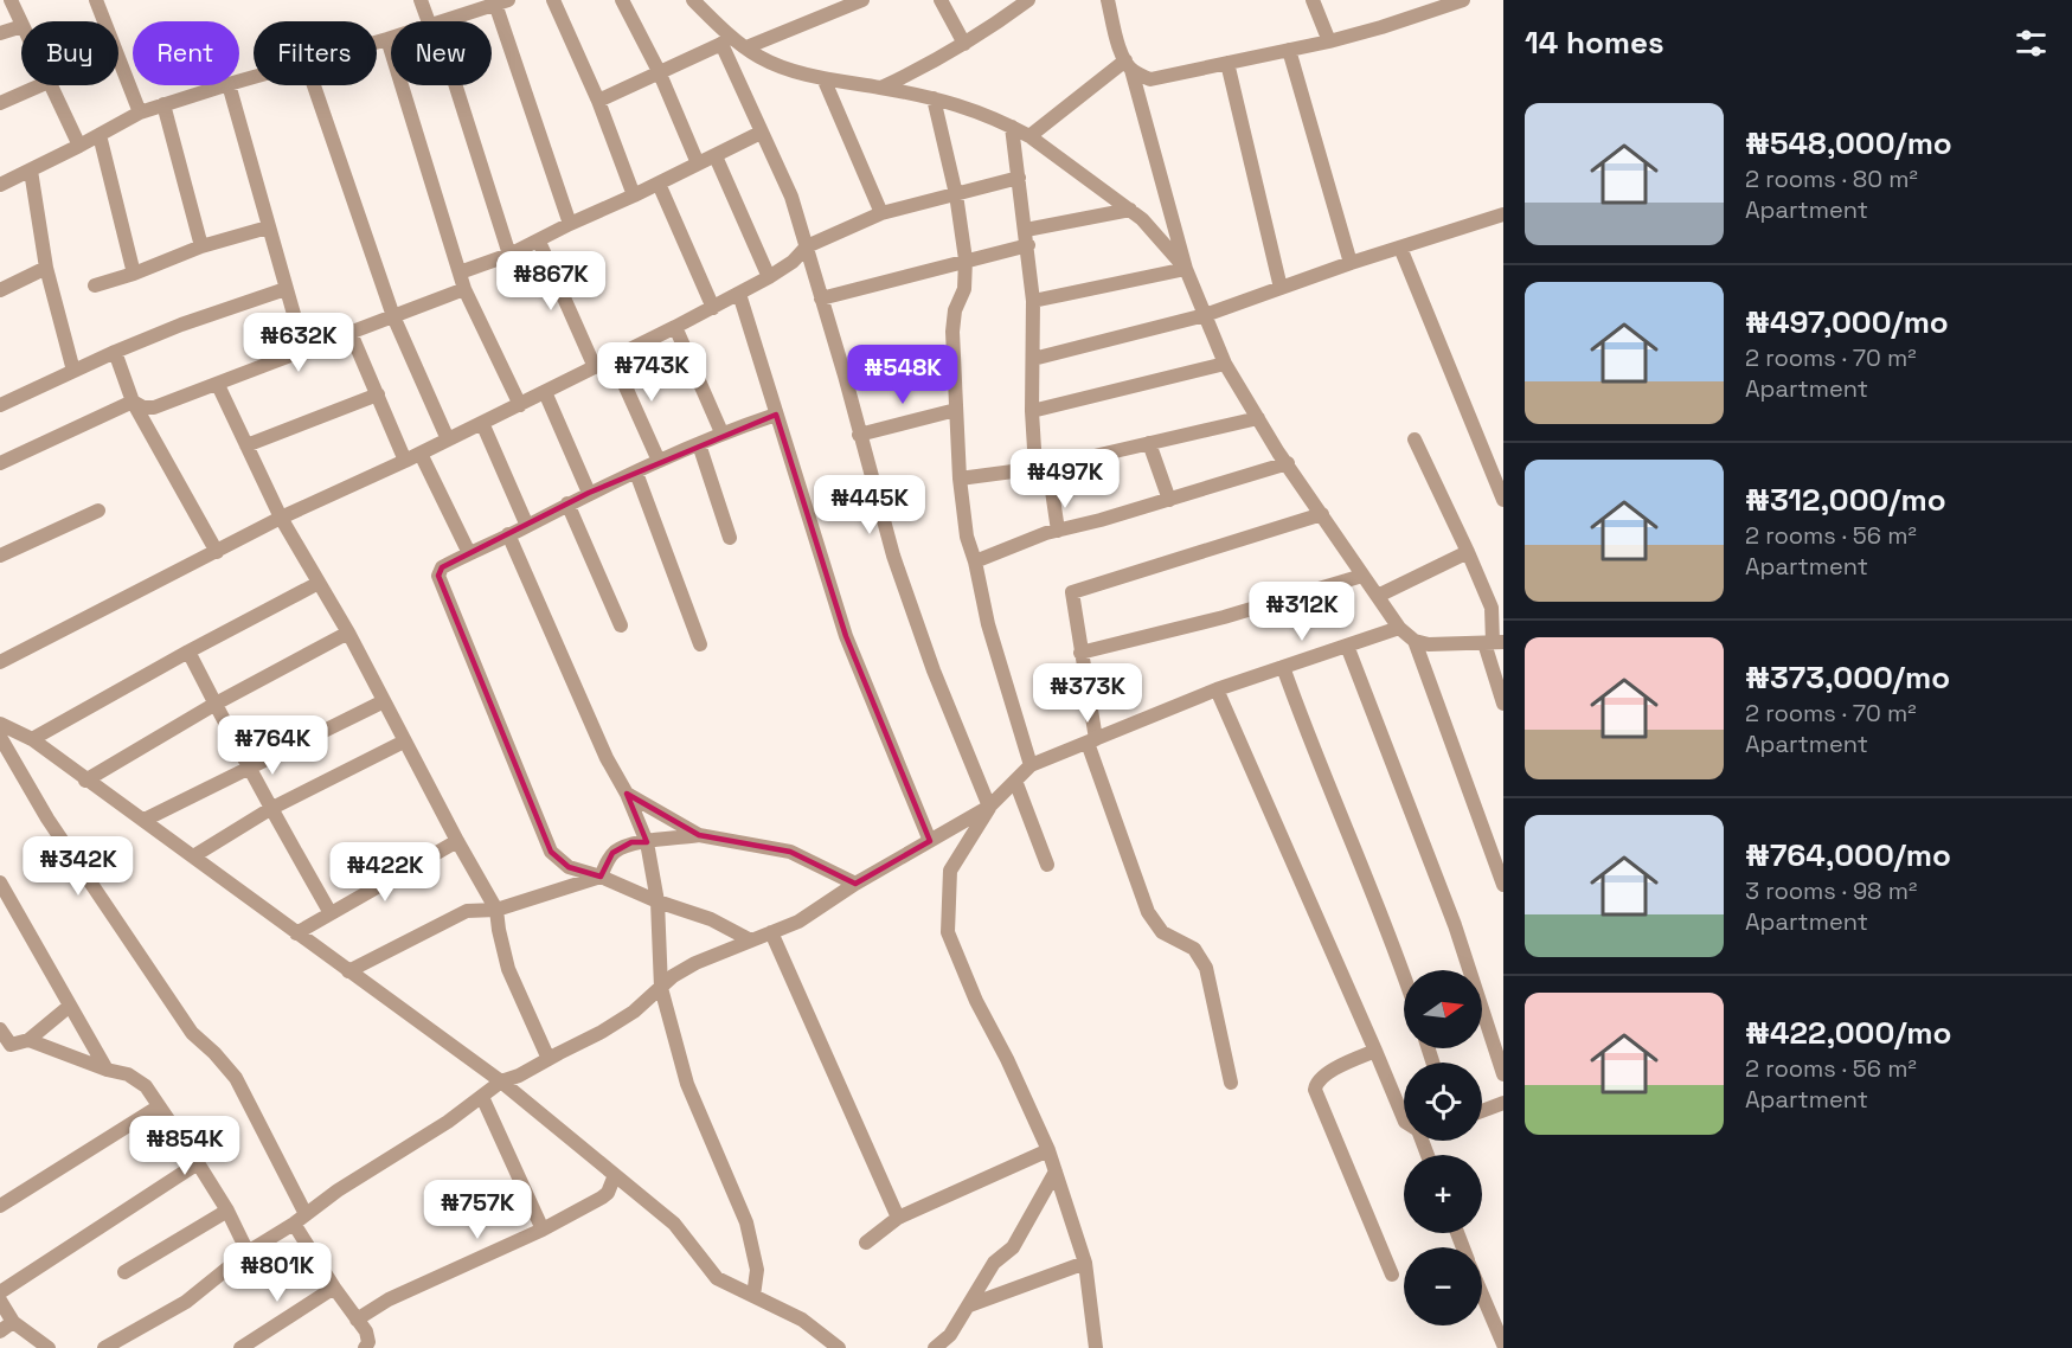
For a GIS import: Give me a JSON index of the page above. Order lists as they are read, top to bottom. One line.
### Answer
{"north":"right","page":{"heading":"14 homes","chip":["Buy","Rent","Filters","New"],"list":[{"name":"₦548,000/mo","note":"2 rooms · 80 m² · Apartment"},{"name":"₦497,000/mo","note":"2 rooms · 70 m² · Apartment"},{"name":"₦312,000/mo","note":"2 rooms · 56 m² · Apartment"},{"name":"₦373,000/mo","note":"2 rooms · 70 m² · Apartment"},{"name":"₦764,000/mo","note":"3 rooms · 98 m² · Apartment"},{"name":"₦422,000/mo","note":"2 rooms · 56 m² · Apartment"}],"price":["₦867K","₦632K","₦743K","₦548K","₦497K","₦445K","₦312K","₦373K","₦764K","₦342K","₦422K","₦854K","₦757K","₦801K"],"map_buttons":["+","−"]}}
